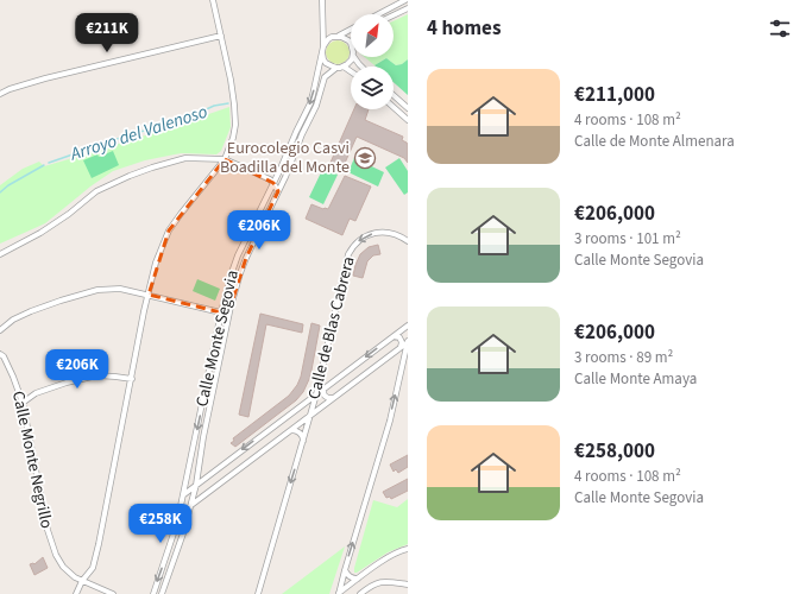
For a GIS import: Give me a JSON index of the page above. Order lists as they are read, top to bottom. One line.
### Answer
{"streets":{"street":["Calle de Blas Cabrera","Calle Monte Segovia","Calle Monte Negrillo"]},"one_way":["Calle de Blas Cabrera"],"water":["Arroyo del Valenoso"],"places":{"school or university":["Eurocolegio Casvi Boadilla del Monte"]},"north":"top right","page":{"heading":"4 homes","price":["€211K","€206K","€206K","€258K"],"list":[{"name":"€211,000","note":"4 rooms · 108 m² · Calle de Monte Almenara"},{"name":"€206,000","note":"3 rooms · 101 m² · Calle Monte Segovia"},{"name":"€206,000","note":"3 rooms · 89 m² · Calle Monte Amaya"},{"name":"€258,000","note":"4 rooms · 108 m² · Calle Monte Segovia"}]}}
